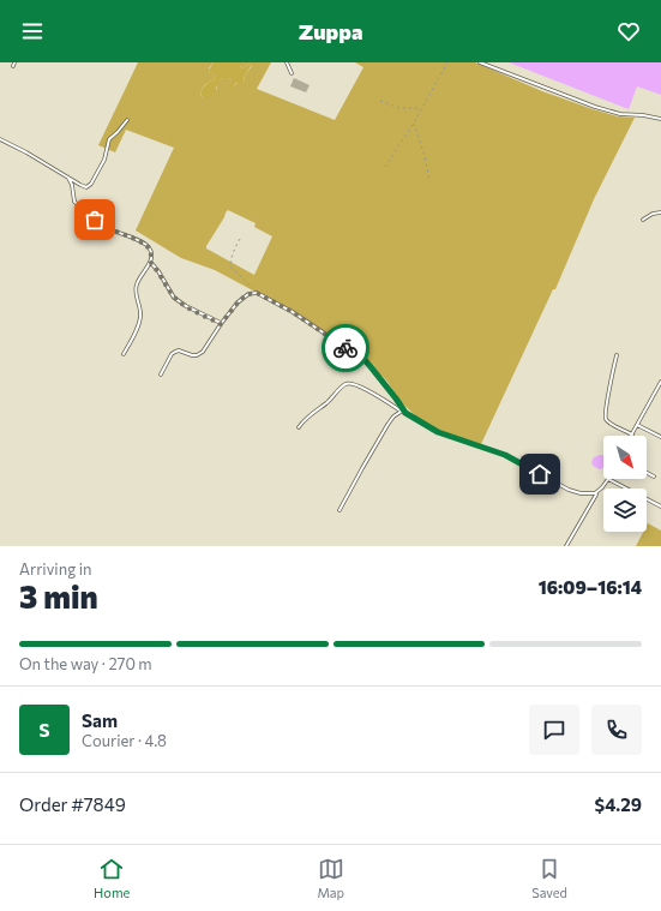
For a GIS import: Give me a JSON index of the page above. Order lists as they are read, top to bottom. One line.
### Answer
{"north":"bottom right","page":{"header":"Zuppa","heading":["3 min","Arriving in","16:09–16:14"],"panel":["Sam","Courier · 4.8","Order #7849","$4.29"],"bar":"On the way · 270 m","round":"S","tabs":["Home","Map","Saved"]}}
